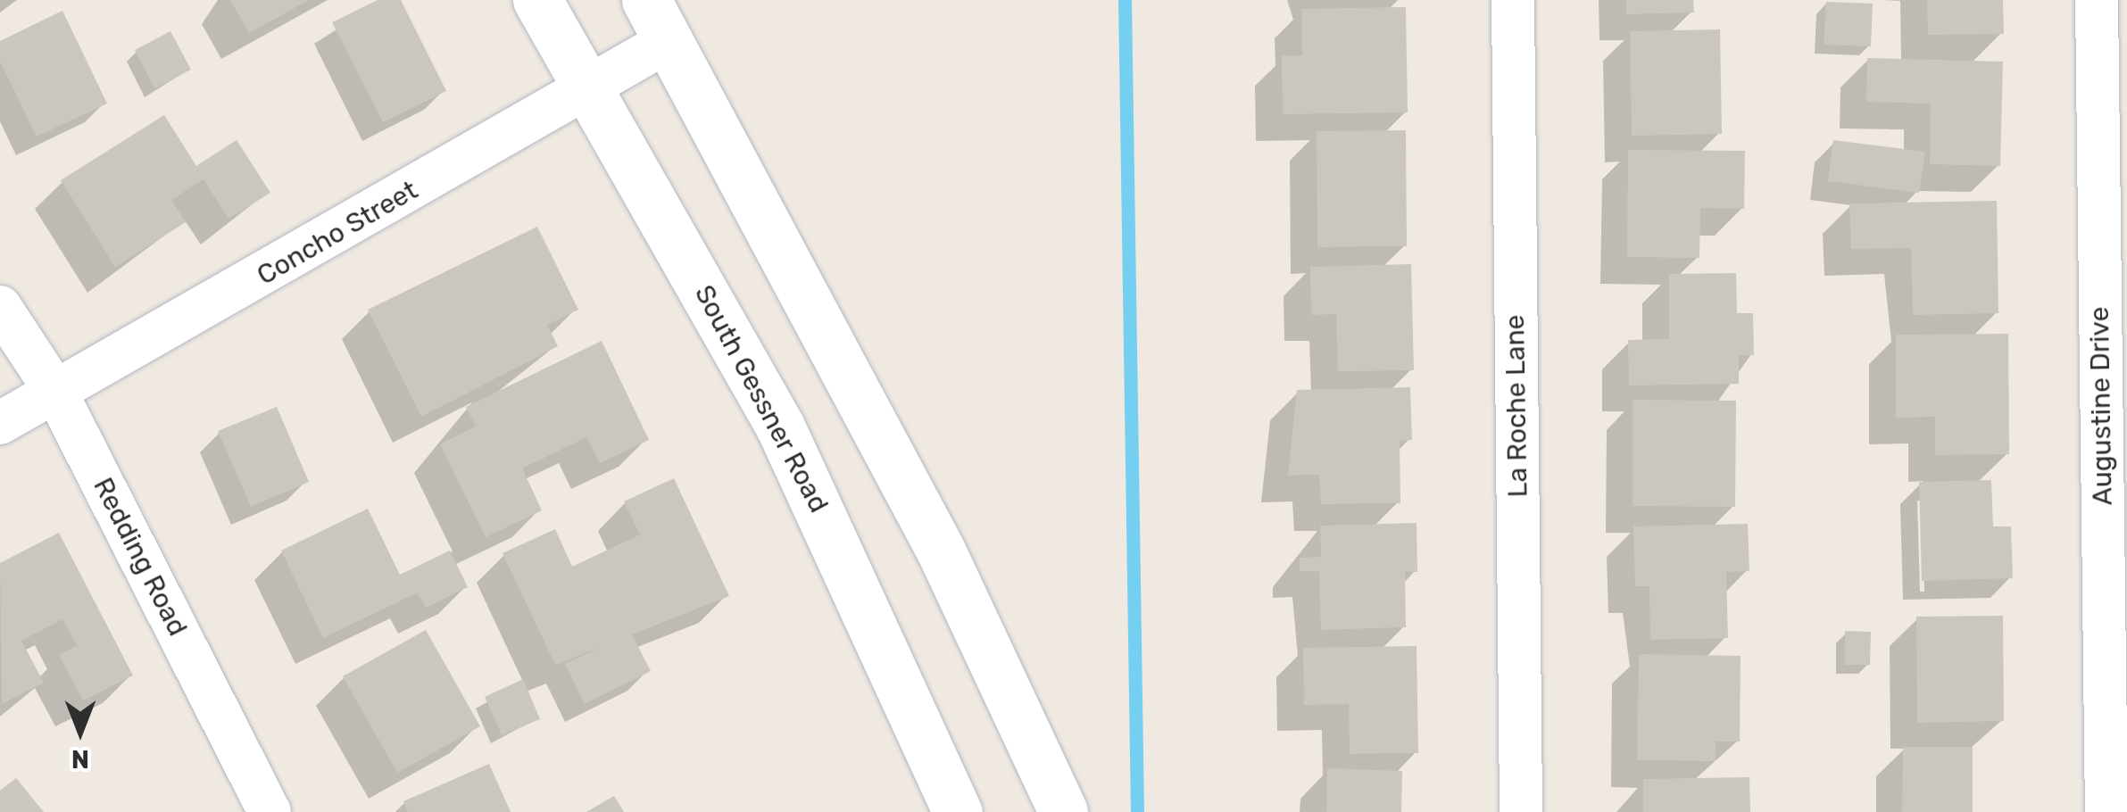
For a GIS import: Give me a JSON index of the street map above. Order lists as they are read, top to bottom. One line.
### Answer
{"streets":{"main road":["South Gessner Road"],"street":["Concho Street","La Roche Lane","Augustine Drive","Redding Road"]},"crossings":[["Concho Street","South Gessner Road"],["Concho Street","Redding Road"]],"north":"bottom"}
